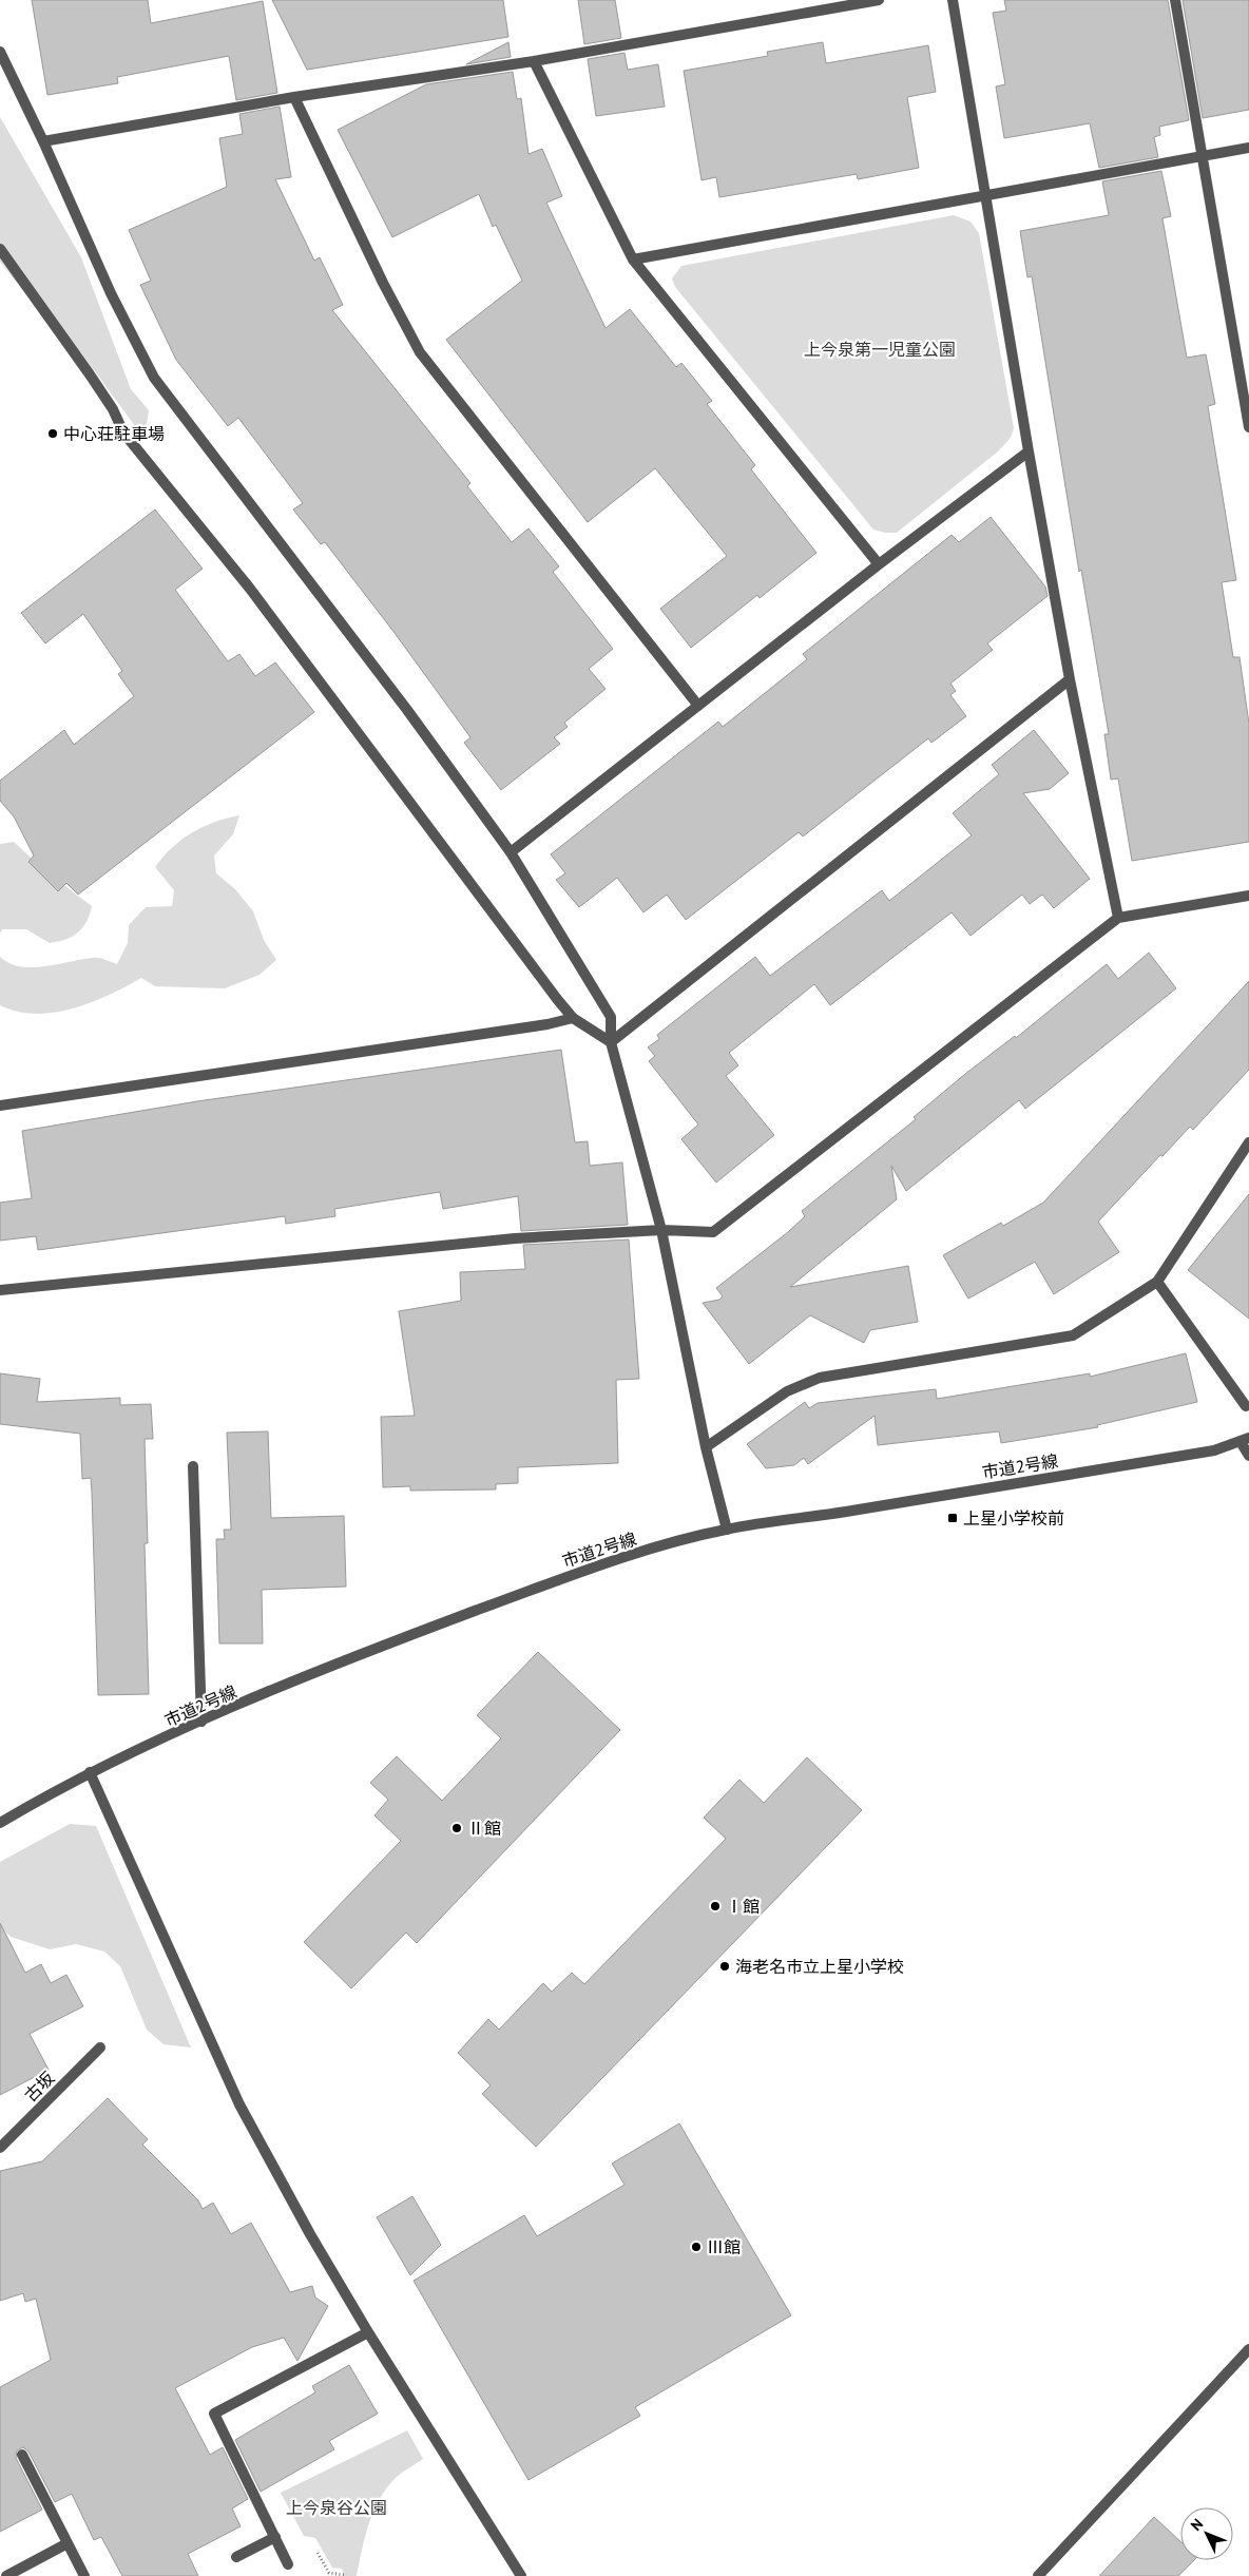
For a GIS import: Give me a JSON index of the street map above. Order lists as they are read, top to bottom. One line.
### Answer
{"streets":{"street":["市道2号線","古坂"]},"parks":["上今泉第一児童公園","上今泉谷公園"],"places":{"other":["中心荘駐車場","Ⅱ館","Ⅰ館","海老名市立上星小学校","Ⅲ館"],"transit":["上星小学校前"]},"north":"top left"}
